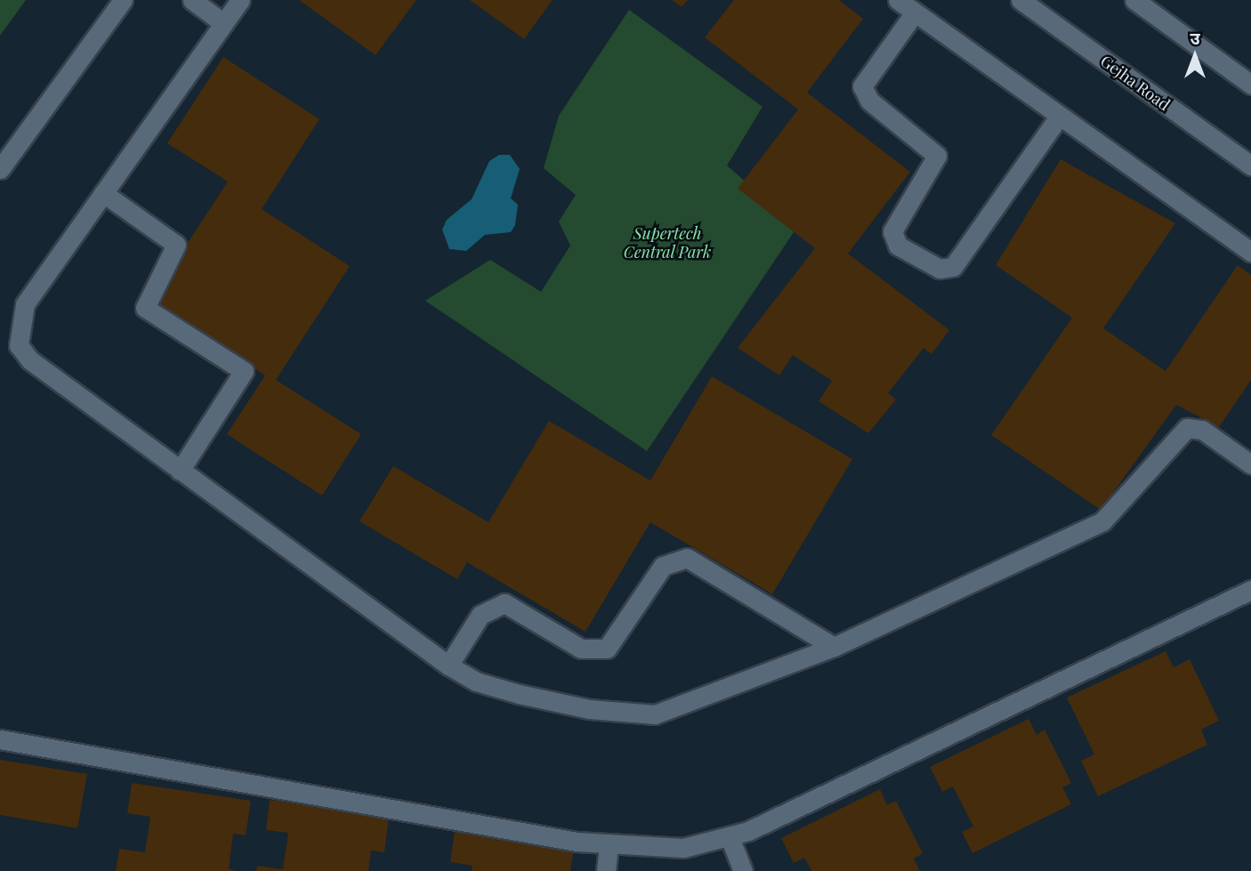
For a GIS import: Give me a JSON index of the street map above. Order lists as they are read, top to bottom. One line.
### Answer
{"streets":{"street":["Gejha Road"]},"parks":["Supertech Central Park"],"north":"top"}
